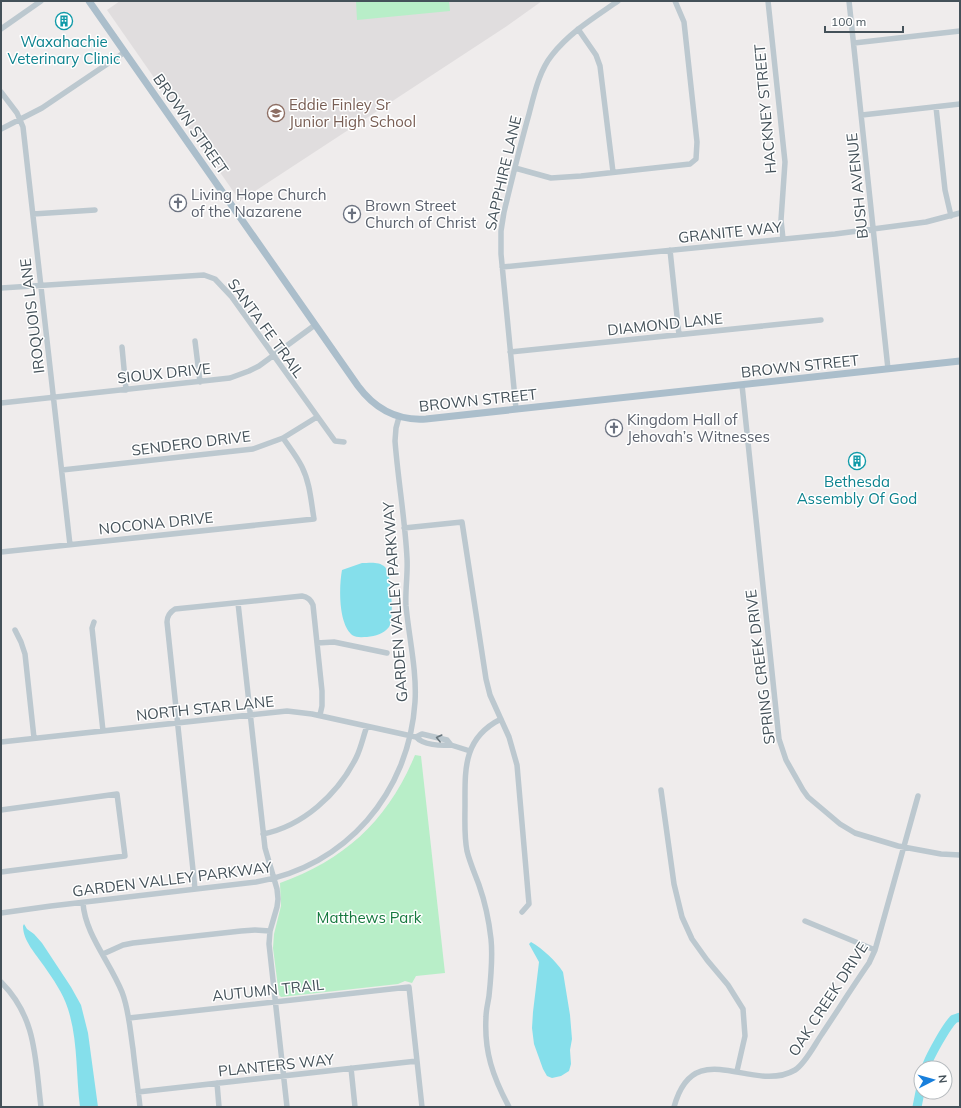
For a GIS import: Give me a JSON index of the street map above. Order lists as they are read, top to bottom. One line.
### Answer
{"streets":{"main road":["BROWN STREET"],"street":["HACKNEY STREET","SAPPHIRE LANE","BUSH AVENUE","GRANITE WAY","IROQUOIS LANE","DIAMOND LANE","SANTA FE TRAIL","SIOUX DRIVE","SENDERO DRIVE","NOCONA DRIVE","GARDEN VALLEY PARKWAY","SPRING CREEK DRIVE","NORTH STAR LANE","AUTUMN TRAIL","OAK CREEK DRIVE","PLANTERS WAY"]},"crossings":[["HACKNEY STREET","GRANITE WAY"],["BROWN STREET","SAPPHIRE LANE"],["BROWN STREET","BUSH AVENUE"],["BROWN STREET","SIOUX DRIVE"],["BROWN STREET","GARDEN VALLEY PARKWAY"],["BROWN STREET","SPRING CREEK DRIVE"],["SAPPHIRE LANE","GRANITE WAY"],["SAPPHIRE LANE","DIAMOND LANE"],["BUSH AVENUE","GRANITE WAY"],["IROQUOIS LANE","SANTA FE TRAIL"],["IROQUOIS LANE","SIOUX DRIVE"],["IROQUOIS LANE","SENDERO DRIVE"],["IROQUOIS LANE","NOCONA DRIVE"],["SANTA FE TRAIL","SIOUX DRIVE"],["SANTA FE TRAIL","SENDERO DRIVE"],["SENDERO DRIVE","NOCONA DRIVE"],["GARDEN VALLEY PARKWAY","NORTH STAR LANE"],["SPRING CREEK DRIVE","OAK CREEK DRIVE"],["AUTUMN TRAIL","PLANTERS WAY"]],"parks":["Matthews Park"],"places":{"building":["Waxahachie Veterinary Clinic","Bethesda Assembly Of God"],"school or university":["Eddie Finley Sr Junior High School"],"church":["Living Hope Church of the Nazarene","Brown Street Church of Christ","Kingdom Hall of Jehovah’s Witnesses"]},"scale_bar":"100 m","north":"right"}
